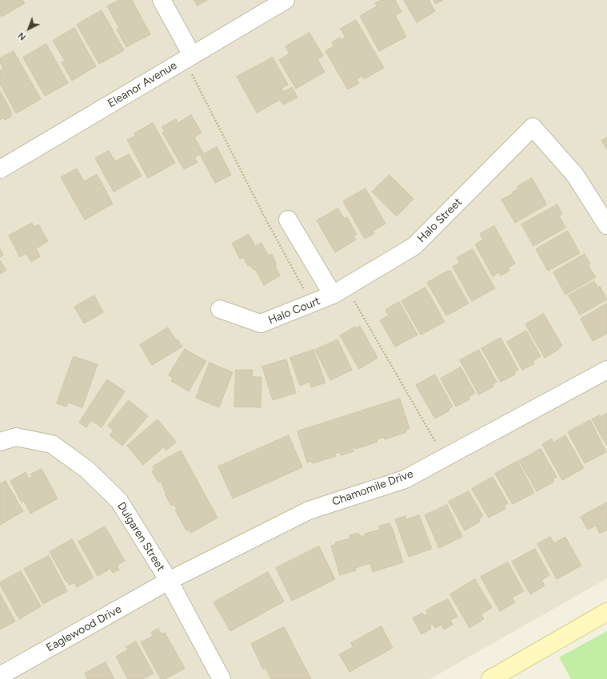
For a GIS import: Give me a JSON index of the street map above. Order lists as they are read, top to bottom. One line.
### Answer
{"streets":{"street":["Eleanor Avenue","Halo Street","Halo Court","Chamomile Drive","Dulgaren Street","Eaglewood Drive"]},"crossings":[["Halo Street","Halo Court"],["Chamomile Drive","Dulgaren Street"],["Chamomile Drive","Eaglewood Drive"],["Dulgaren Street","Eaglewood Drive"]],"north":"bottom left"}
